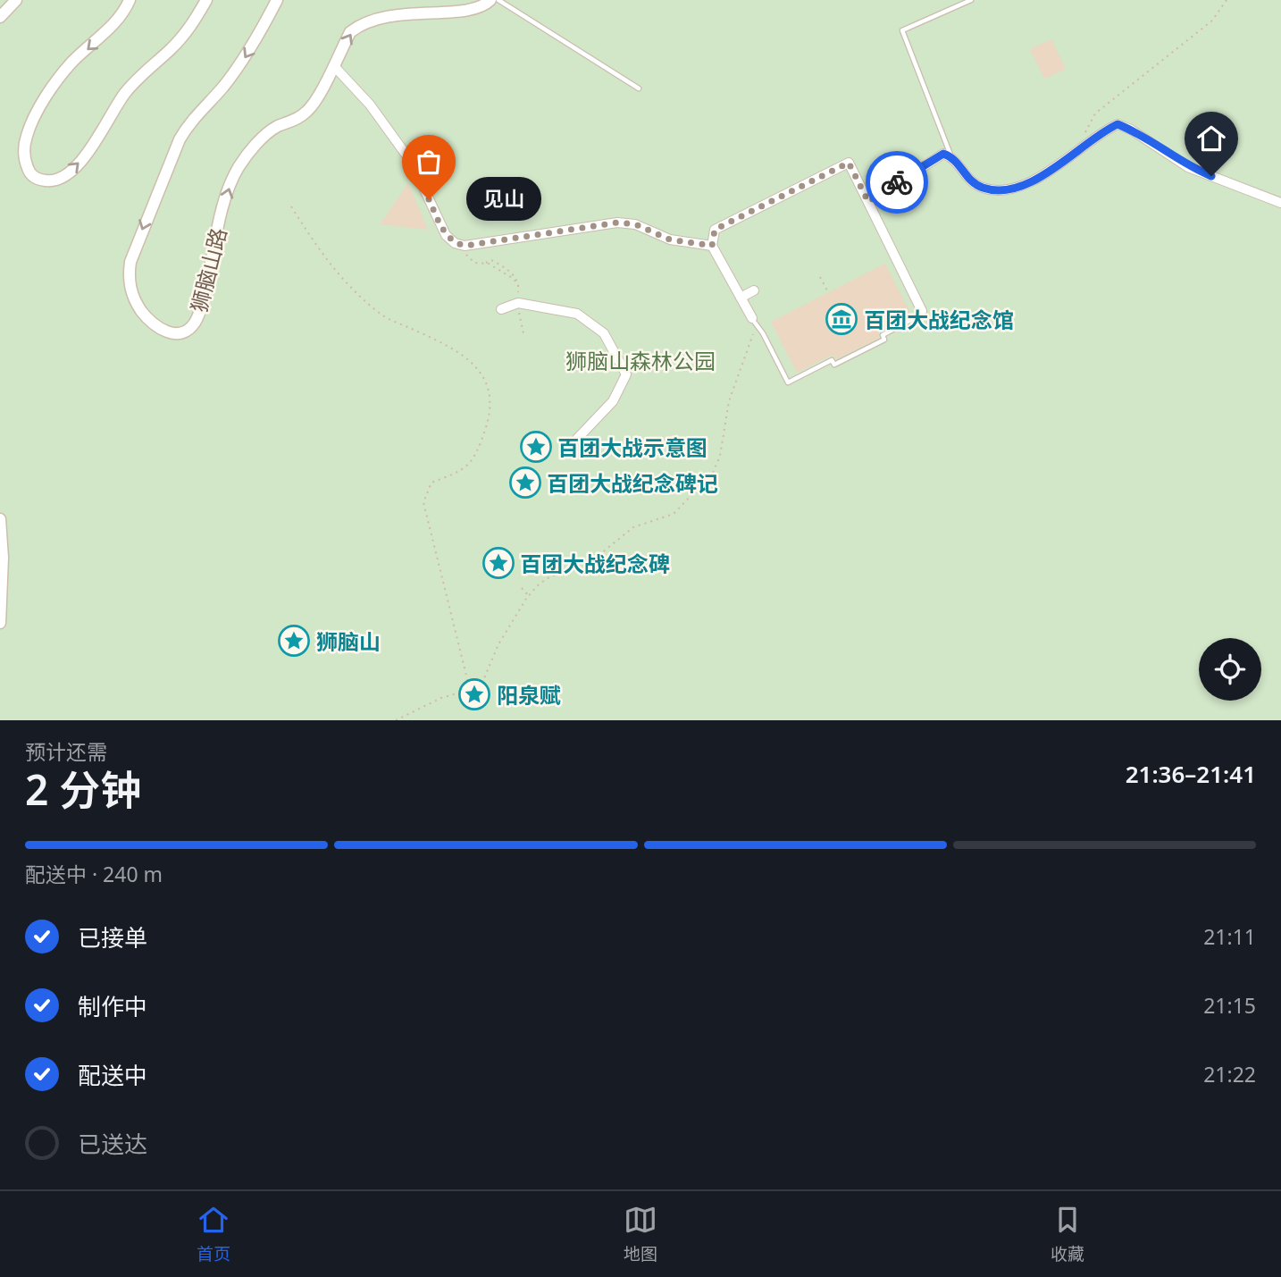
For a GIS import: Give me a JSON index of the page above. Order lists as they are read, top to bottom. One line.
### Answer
{"streets":{"street":["狮脑山路"]},"parks":["狮脑山森林公园"],"places":{"other":["见山"],"museum":["百团大战纪念馆"],"place":["百团大战示意图","百团大战纪念碑记","百团大战纪念碑","狮脑山","阳泉赋"]},"page":{"bubble":"见山","heading":["2 分钟","预计还需","21:36–21:41"],"bar":"配送中 · 240 m","list":[["已接单","21:11"],["制作中","21:15"],["配送中","21:22"],"已送达"],"tabs":["首页","地图","收藏"]}}
